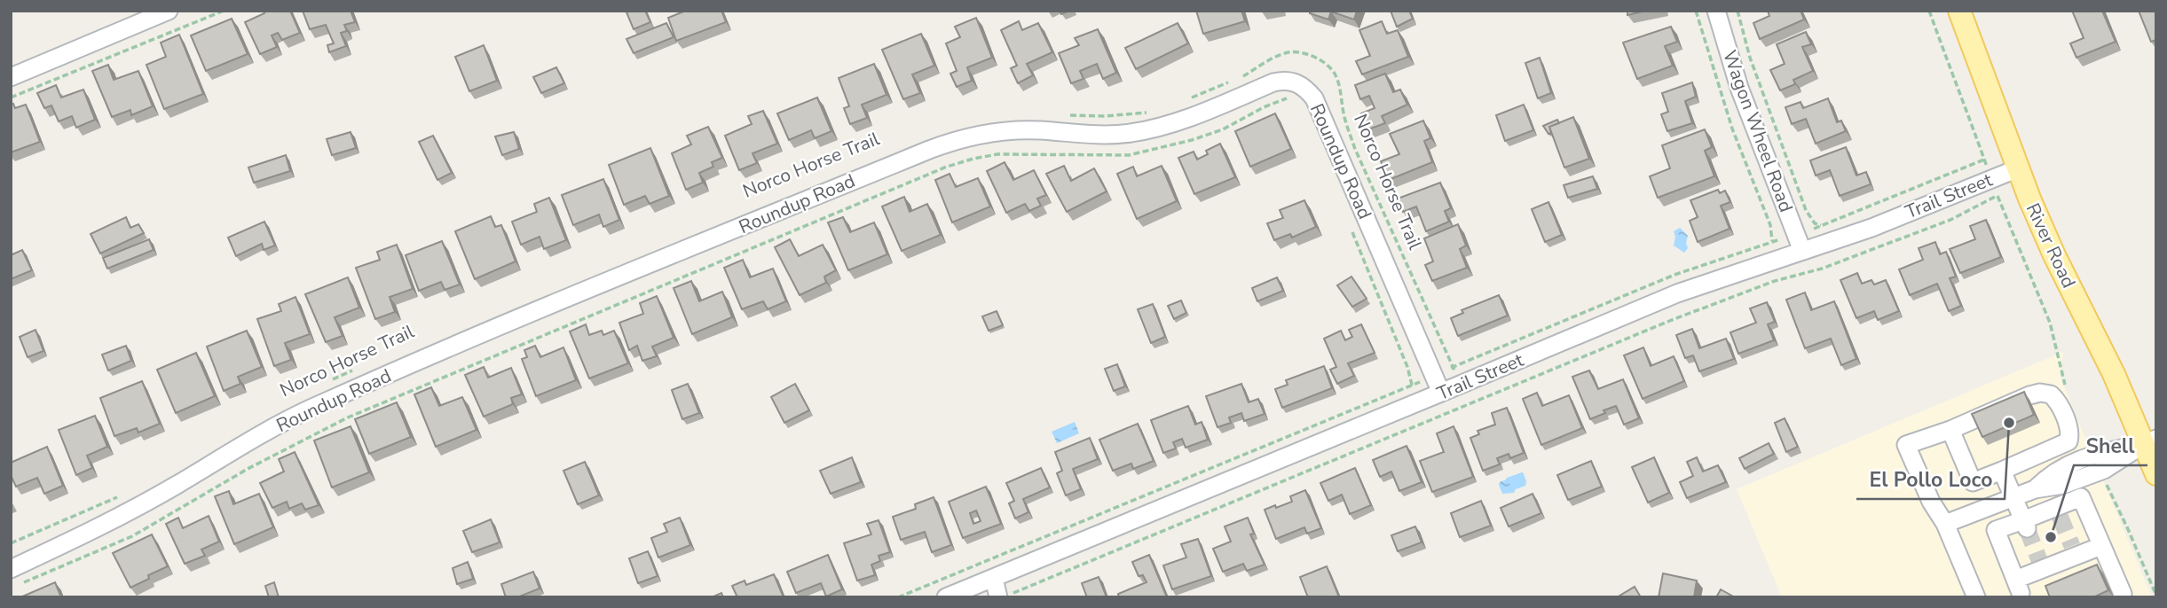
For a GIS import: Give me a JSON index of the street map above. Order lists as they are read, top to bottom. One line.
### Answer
{"streets":{"main road":["River Road"],"street":["Wagon Wheel Road","Roundup Road","Trail Street"],"path":["Norco Horse Trail"]},"crossings":[["Wagon Wheel Road","Trail Street"],["Roundup Road","Trail Street"],["Norco Horse Trail","Trail Street"],["Trail Street","River Road"]],"places":["El Pollo Loco","Shell"]}
